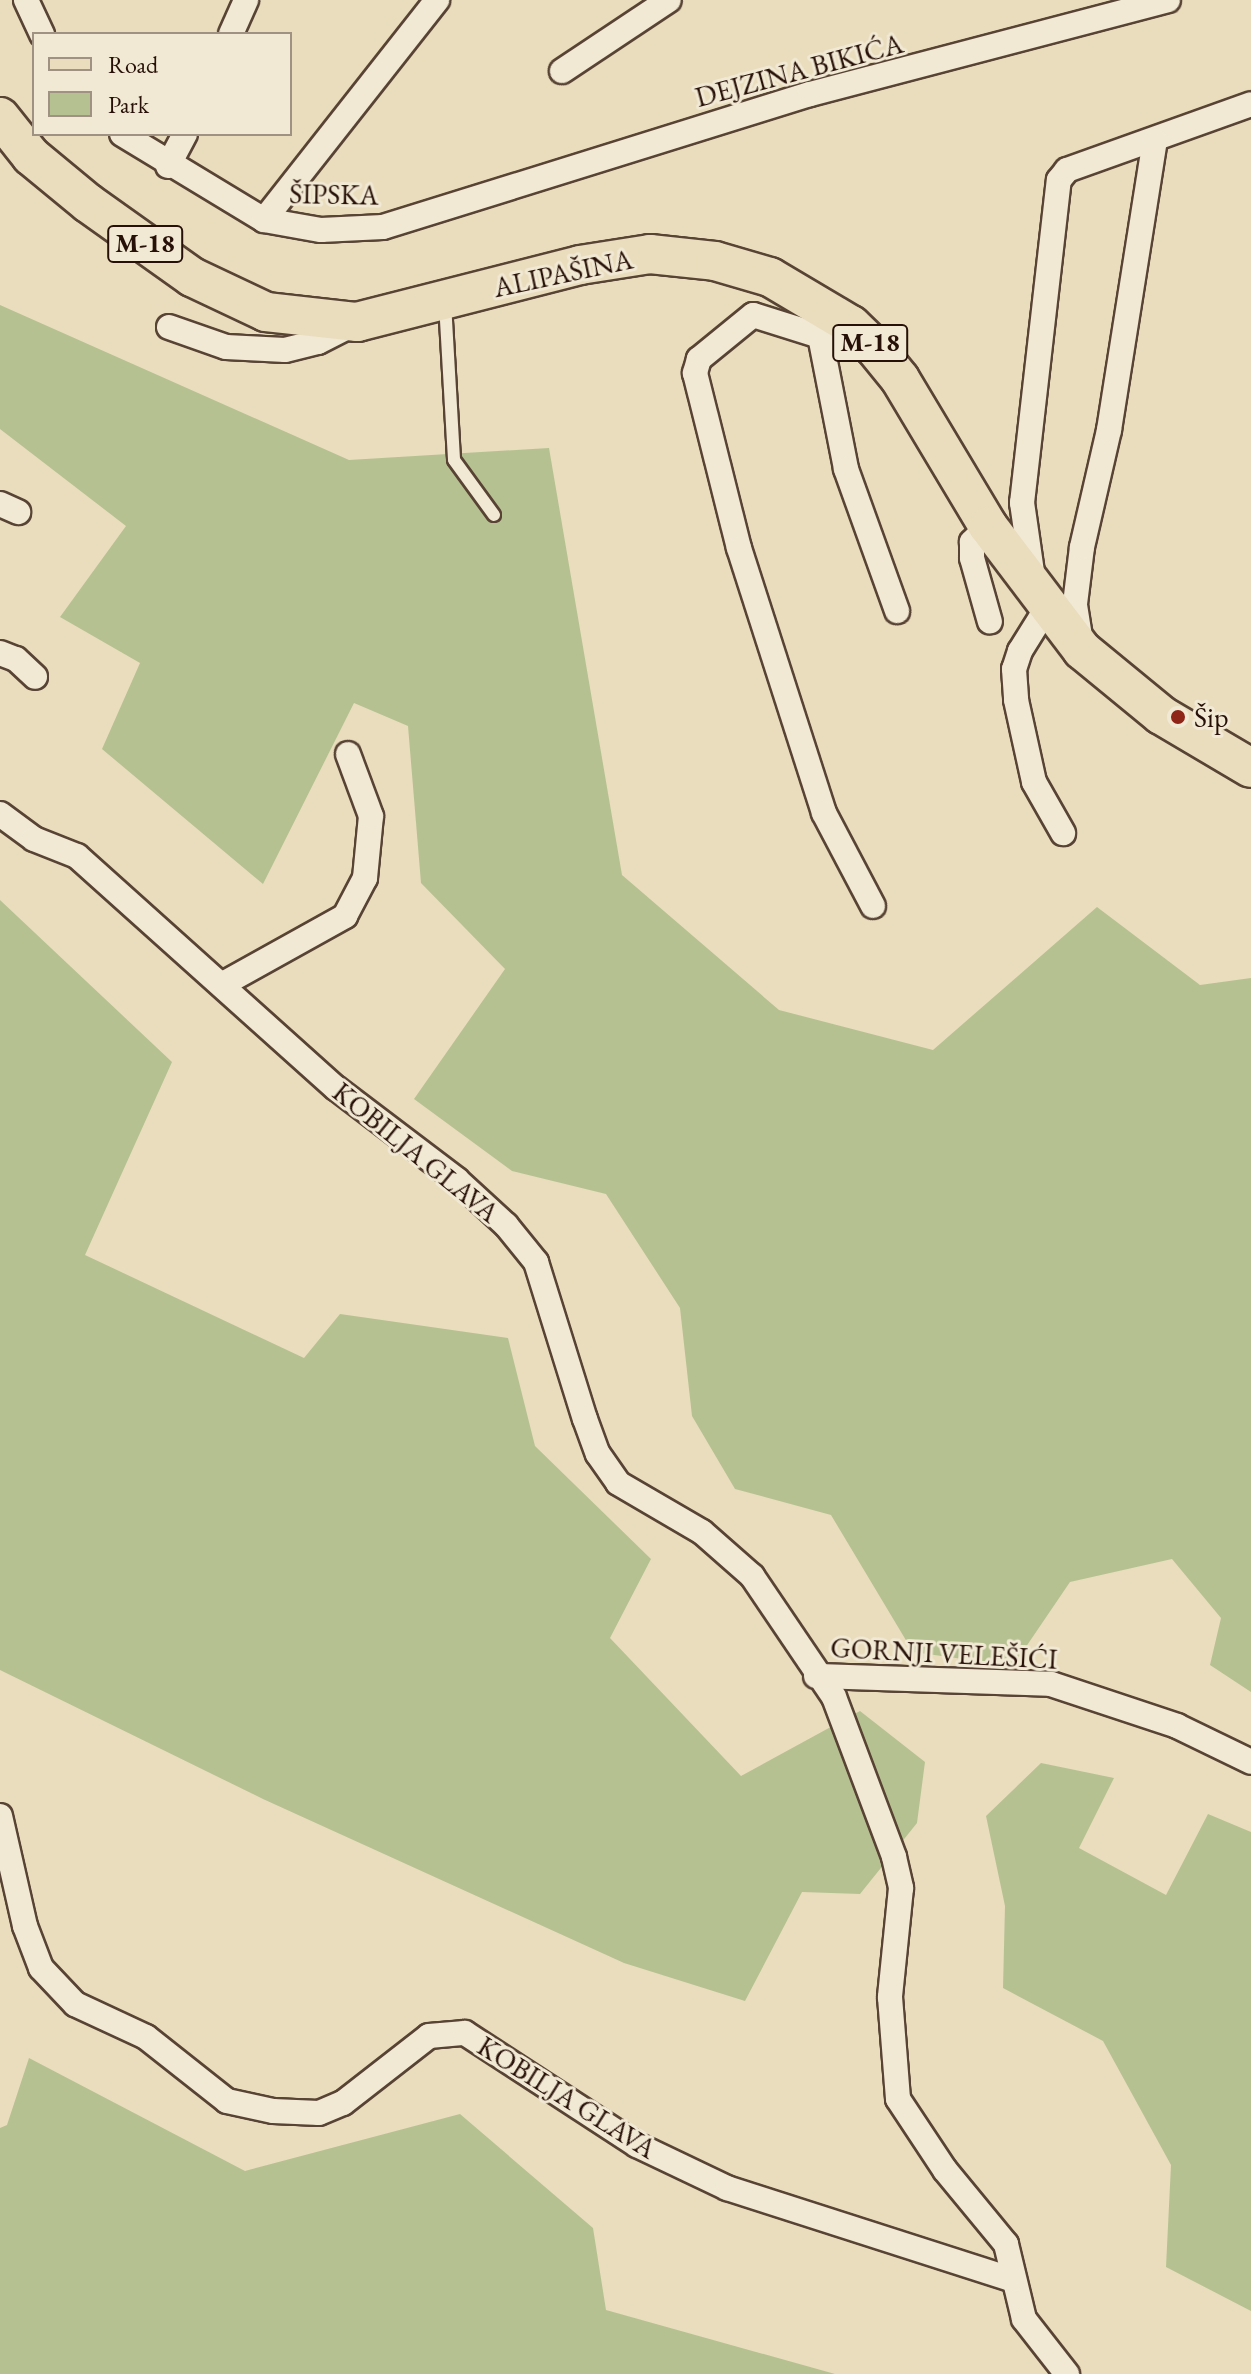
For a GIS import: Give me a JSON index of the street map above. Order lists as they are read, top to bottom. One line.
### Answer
{"streets":{"main road":["M-18","ALIPAŠINA"],"street":["DEJZINA BIKIĆA","ŠIPSKA","KOBILJA GLAVA","GORNJI VELEŠIĆI"]},"crossings":[["DEJZINA BIKIĆA","ŠIPSKA"],["KOBILJA GLAVA","GORNJI VELEŠIĆI"]],"places":["Šip"],"legend":["Road","Park"]}
